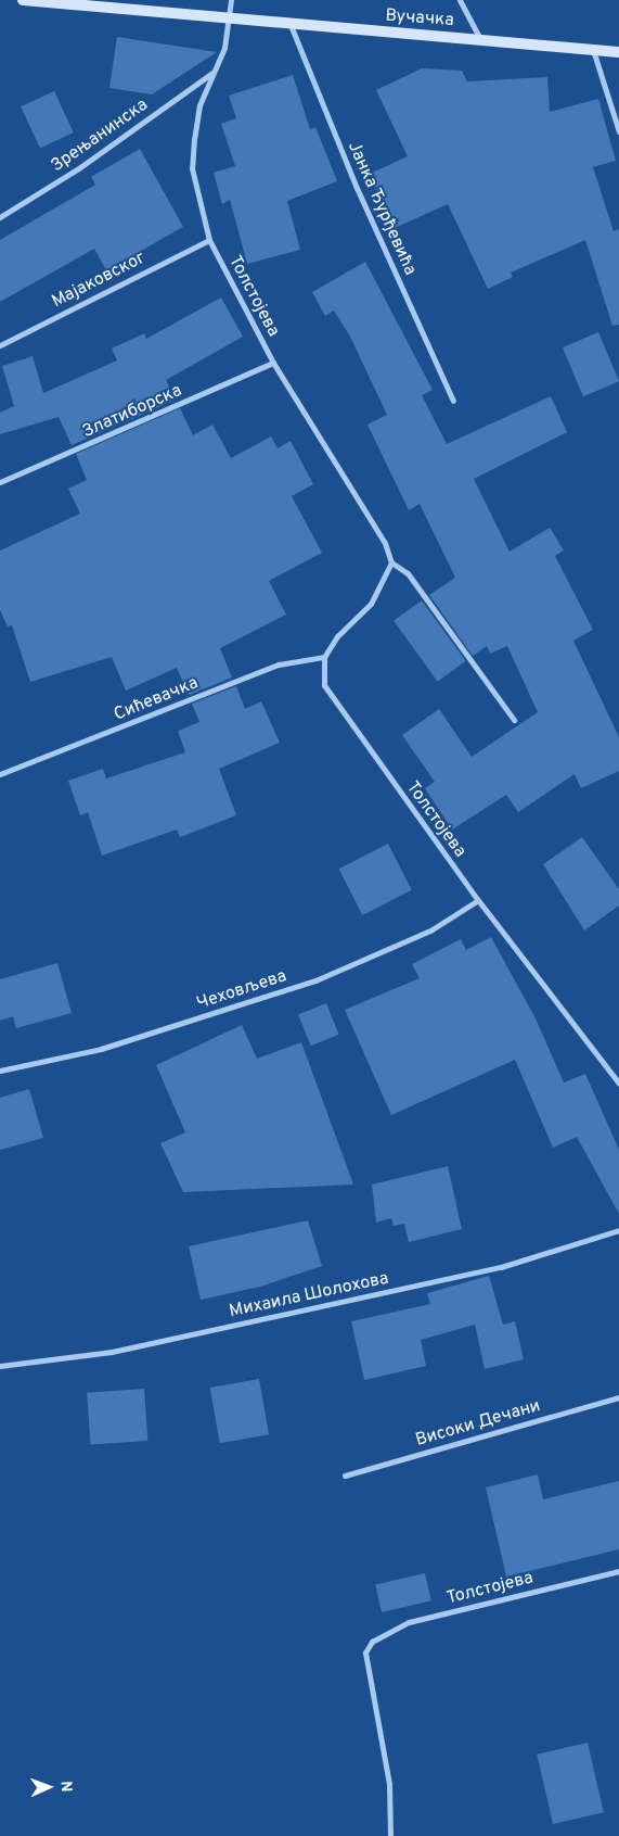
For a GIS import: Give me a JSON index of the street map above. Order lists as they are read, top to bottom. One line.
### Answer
{"streets":{"street":["Вучачка","Зрењанинска","Јанка Ђурђевића","Мајаковског","Толстојева","Златиборска","Сићевачка","Чеховљева","Михаила Шолохова","Високи Дечани"]},"crossings":[["Вучачка","Јанка Ђурђевића"],["Вучачка","Толстојева"],["Зрењанинска","Толстојева"],["Мајаковског","Толстојева"],["Толстојева","Златиборска"],["Толстојева","Сићевачка"],["Толстојева","Чеховљева"]],"north":"right"}
